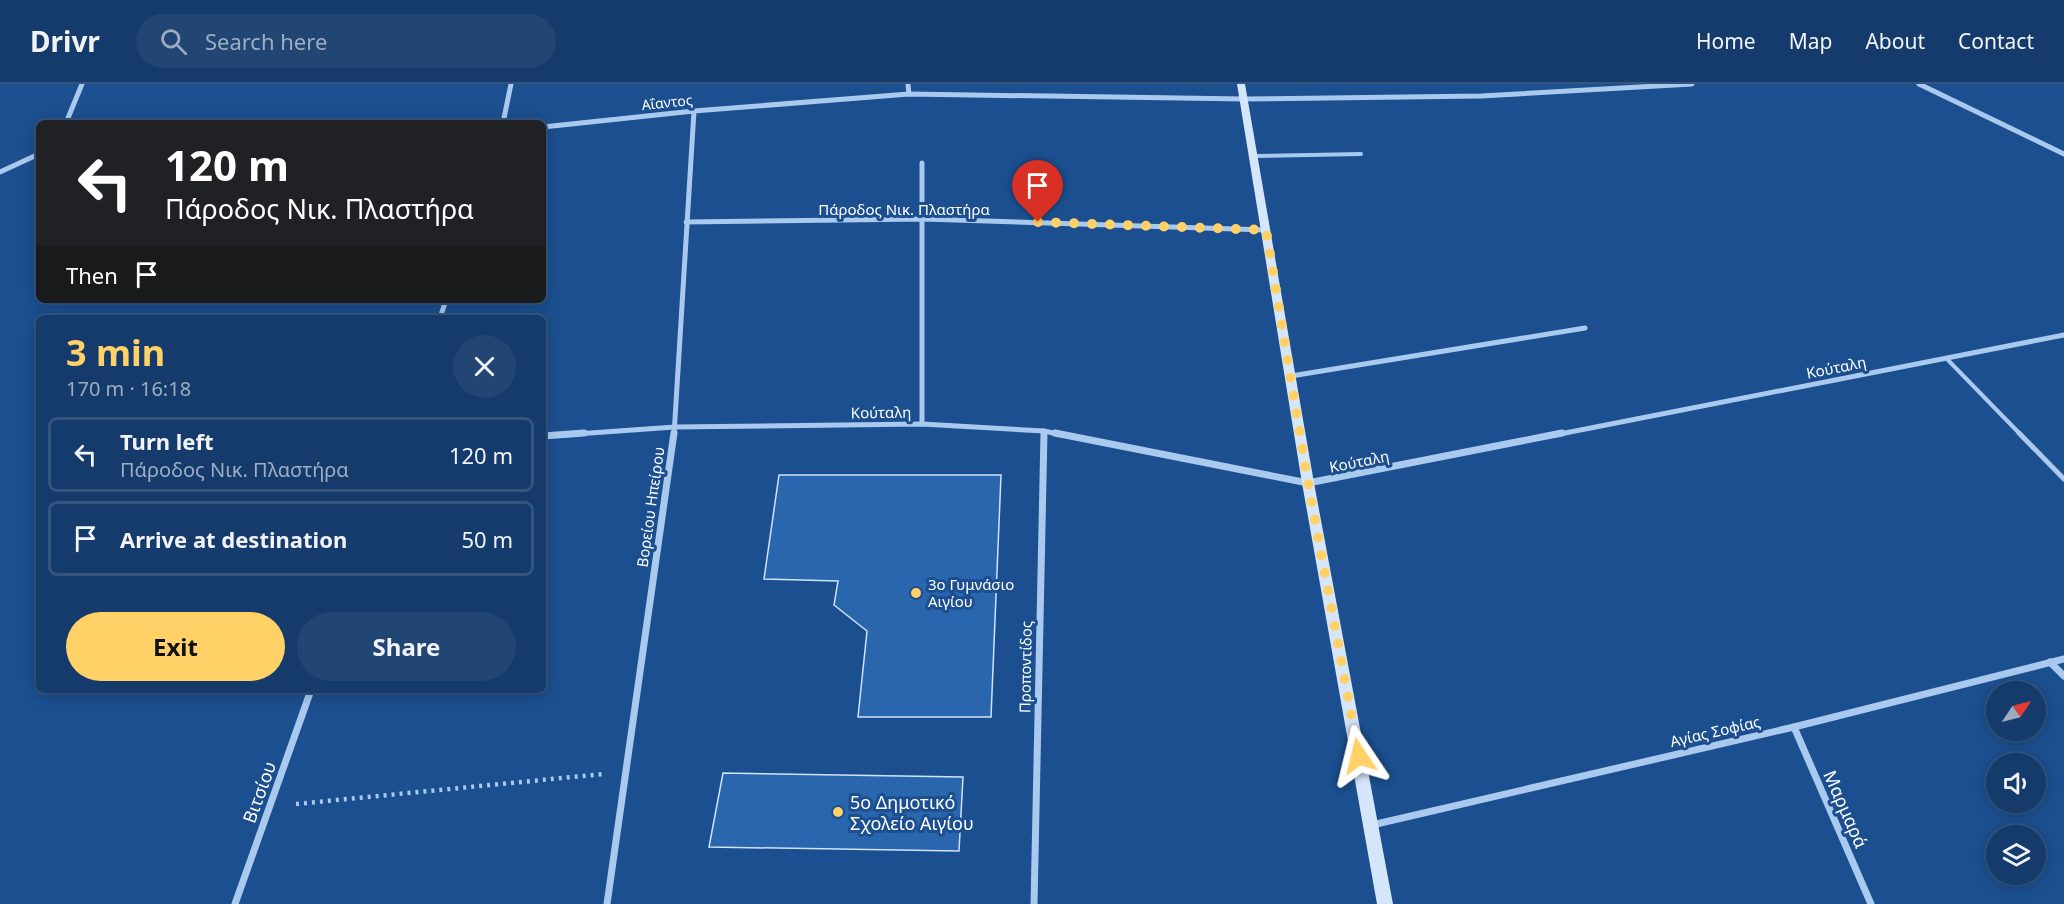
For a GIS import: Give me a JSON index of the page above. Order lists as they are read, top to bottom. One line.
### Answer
{"streets":{"street":["Αΐαντος","Πάροδος Νικ. Πλαστήρα","Κούταλη","Βορείου Ηπείρου","Προποντίδος","Αγίας Σοφίας","Βιτσίου","Μαρμαρά"]},"crossings":[["Αΐαντος","Βορείου Ηπείρου"],["Πάροδος Νικ. Πλαστήρα","Βορείου Ηπείρου"],["Κούταλη","Βορείου Ηπείρου"],["Κούταλη","Προποντίδος"],["Αγίας Σοφίας","Μαρμαρά"]],"places":["3ο Γυμνάσιο Αιγίου","5ο Δημοτικό Σχολείο Αιγίου"],"north":"top right","page":{"header":"Drivr","search":"Search here","nav":["Home","Map","About","Contact"],"turn":["120 m","Πάροδος Νικ. Πλαστήρα"],"then":"Then","heading":["3 min","170 m · 16:18"],"list":[{"name":"Turn left","note":"Πάροδος Νικ. Πλαστήρα","value":"120 m"},{"name":"Arrive at destination","value":"50 m"}],"buttons":["Exit","Share"]}}
